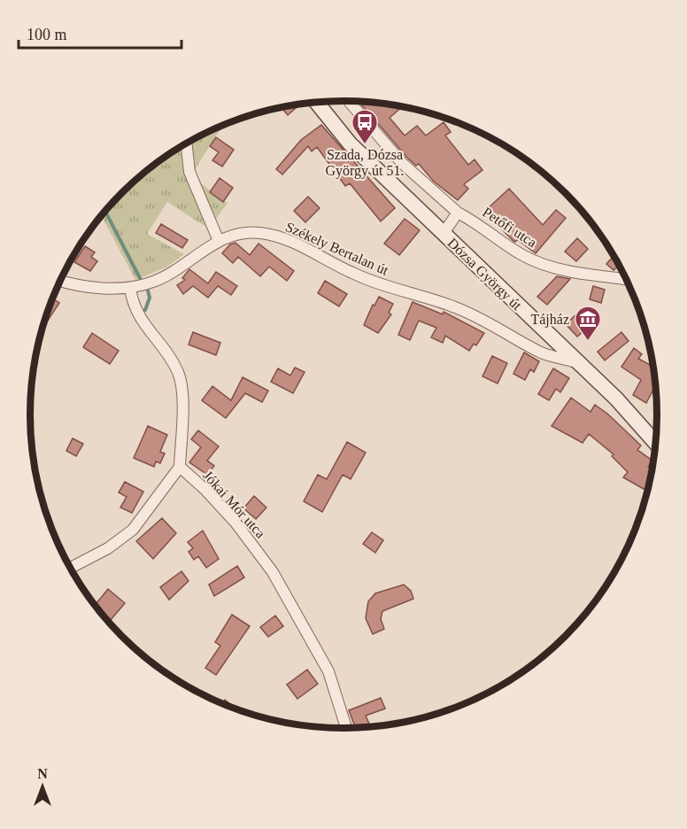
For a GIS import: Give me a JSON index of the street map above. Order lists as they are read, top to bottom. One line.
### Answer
{"streets":{"main road":["Dózsa György út"],"street":["Petőfi utca","Székely Bertalan út","Jókai Mór utca"]},"crossings":[["Petőfi utca","Dózsa György út"],["Székely Bertalan út","Dózsa György út"]],"places":{"bus stop":["Szada, Dózsa György út 51."],"museum":["Tájház"]},"scale_bar":"100 m","north":"top"}
